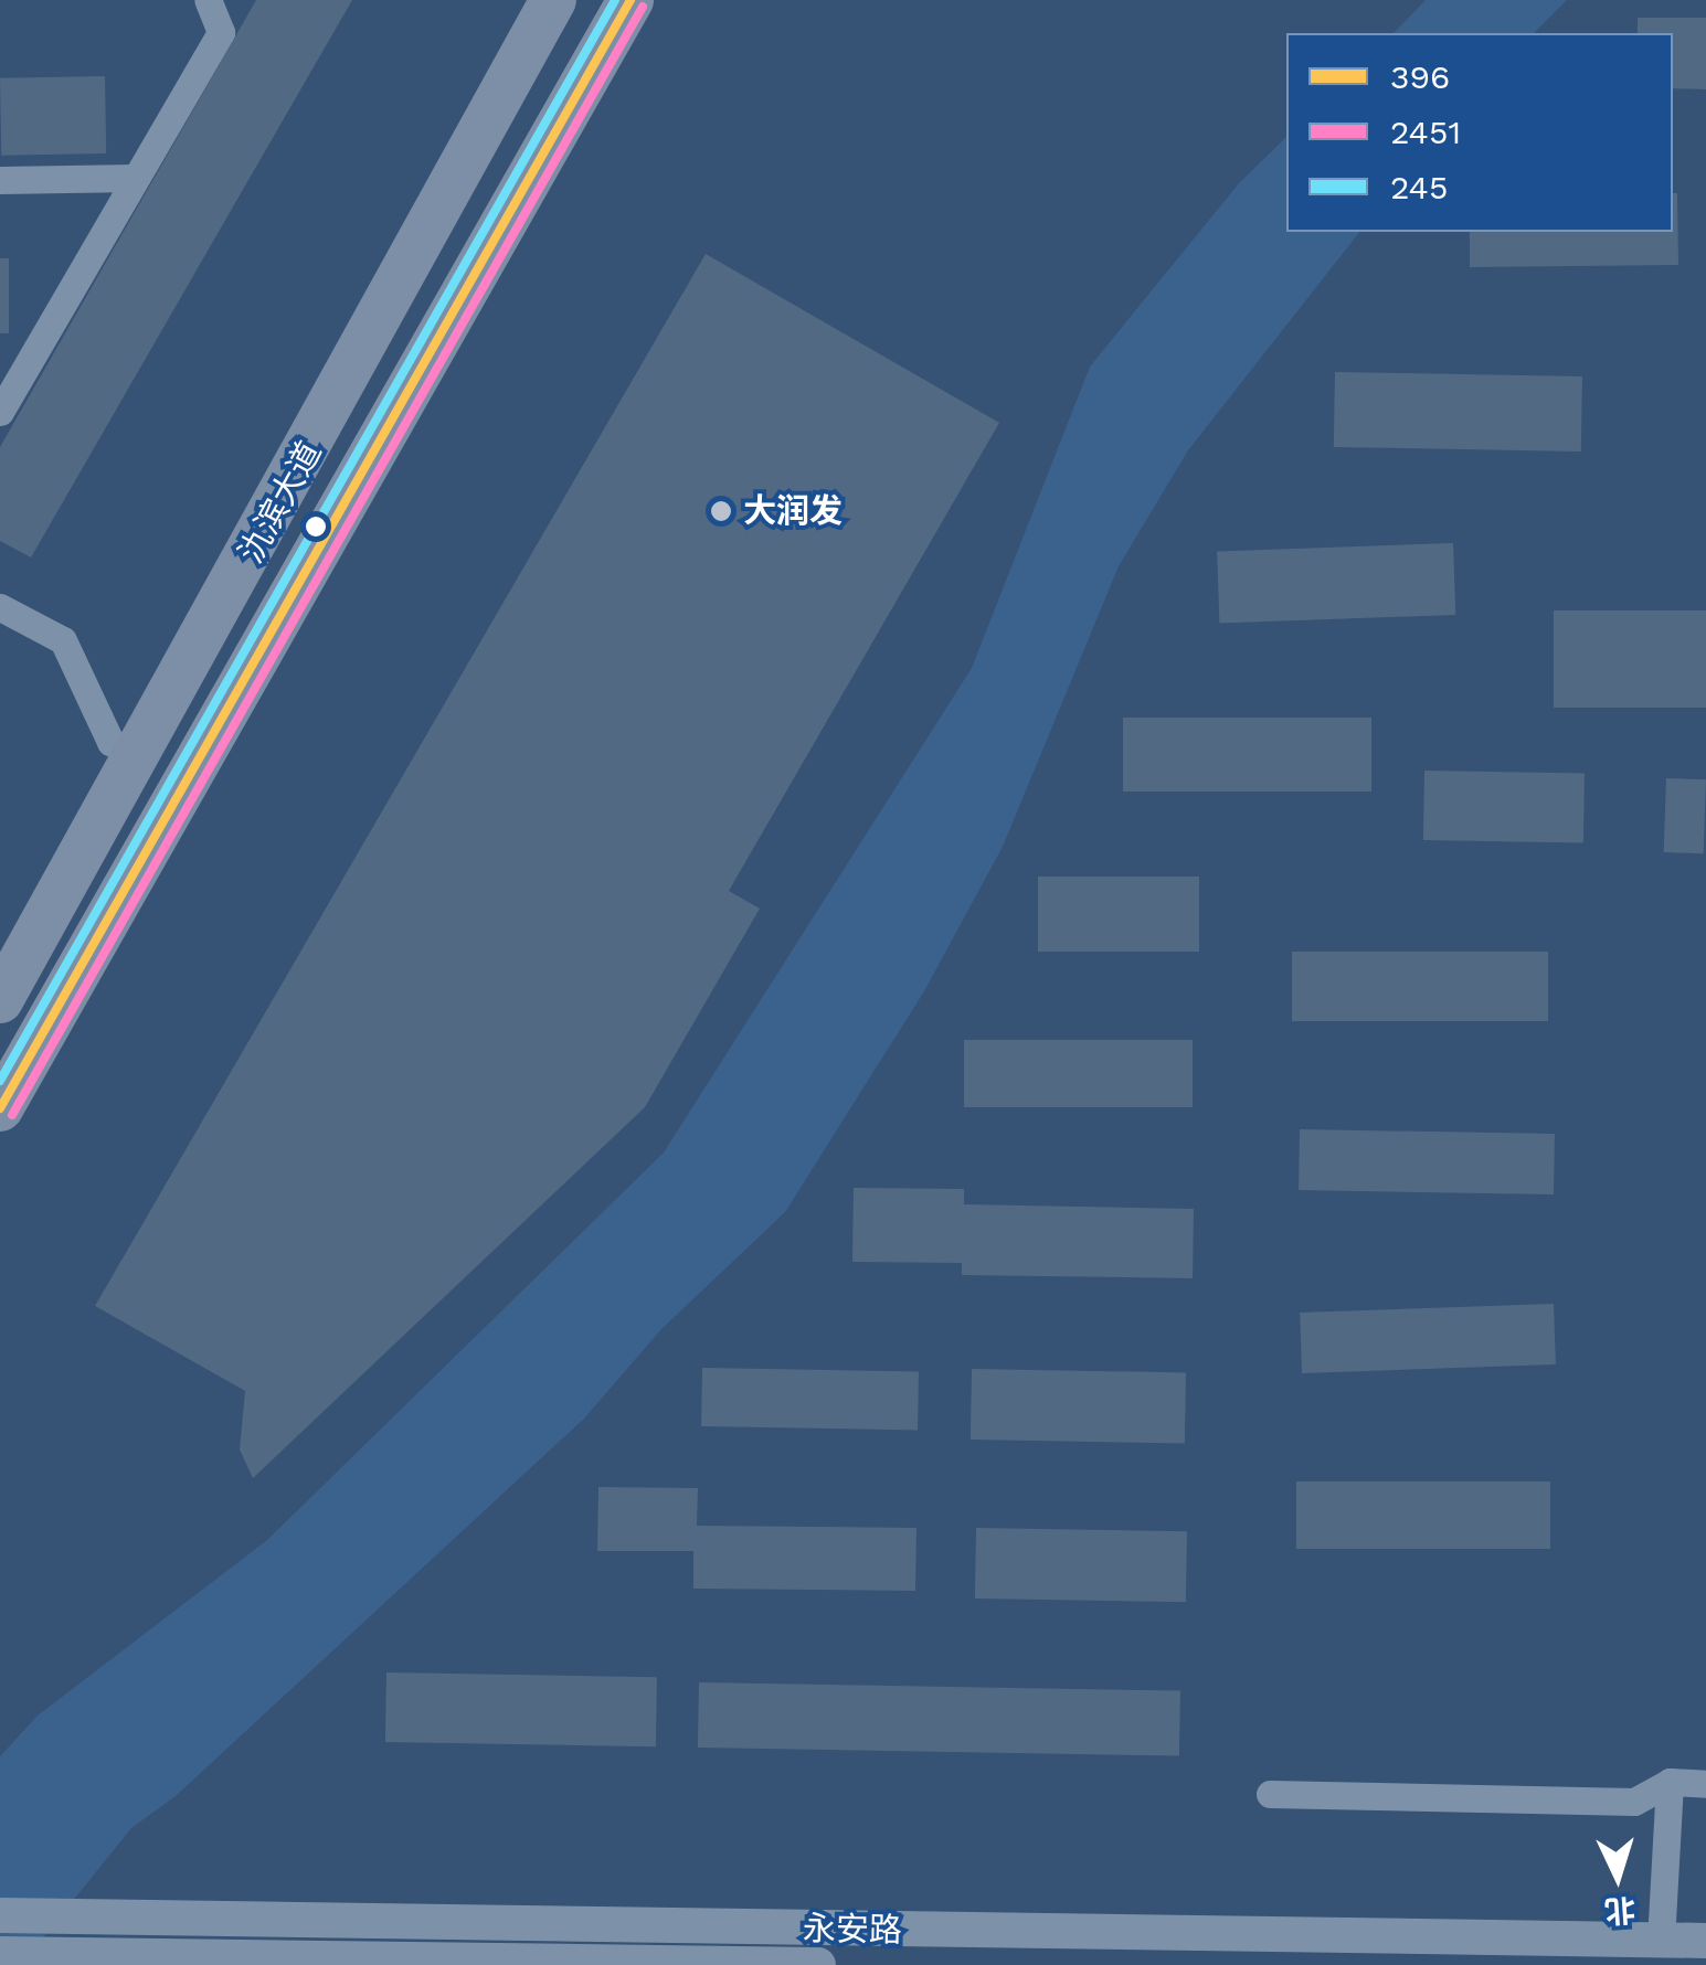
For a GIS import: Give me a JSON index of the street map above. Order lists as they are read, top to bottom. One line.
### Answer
{"streets":{"main road":["氿滨大道"],"street":["永安路"]},"places":["大润发"],"lines":["transit line 396","transit line 245","transit line 2451"],"legend":["396","2451","245"],"north":"bottom"}
